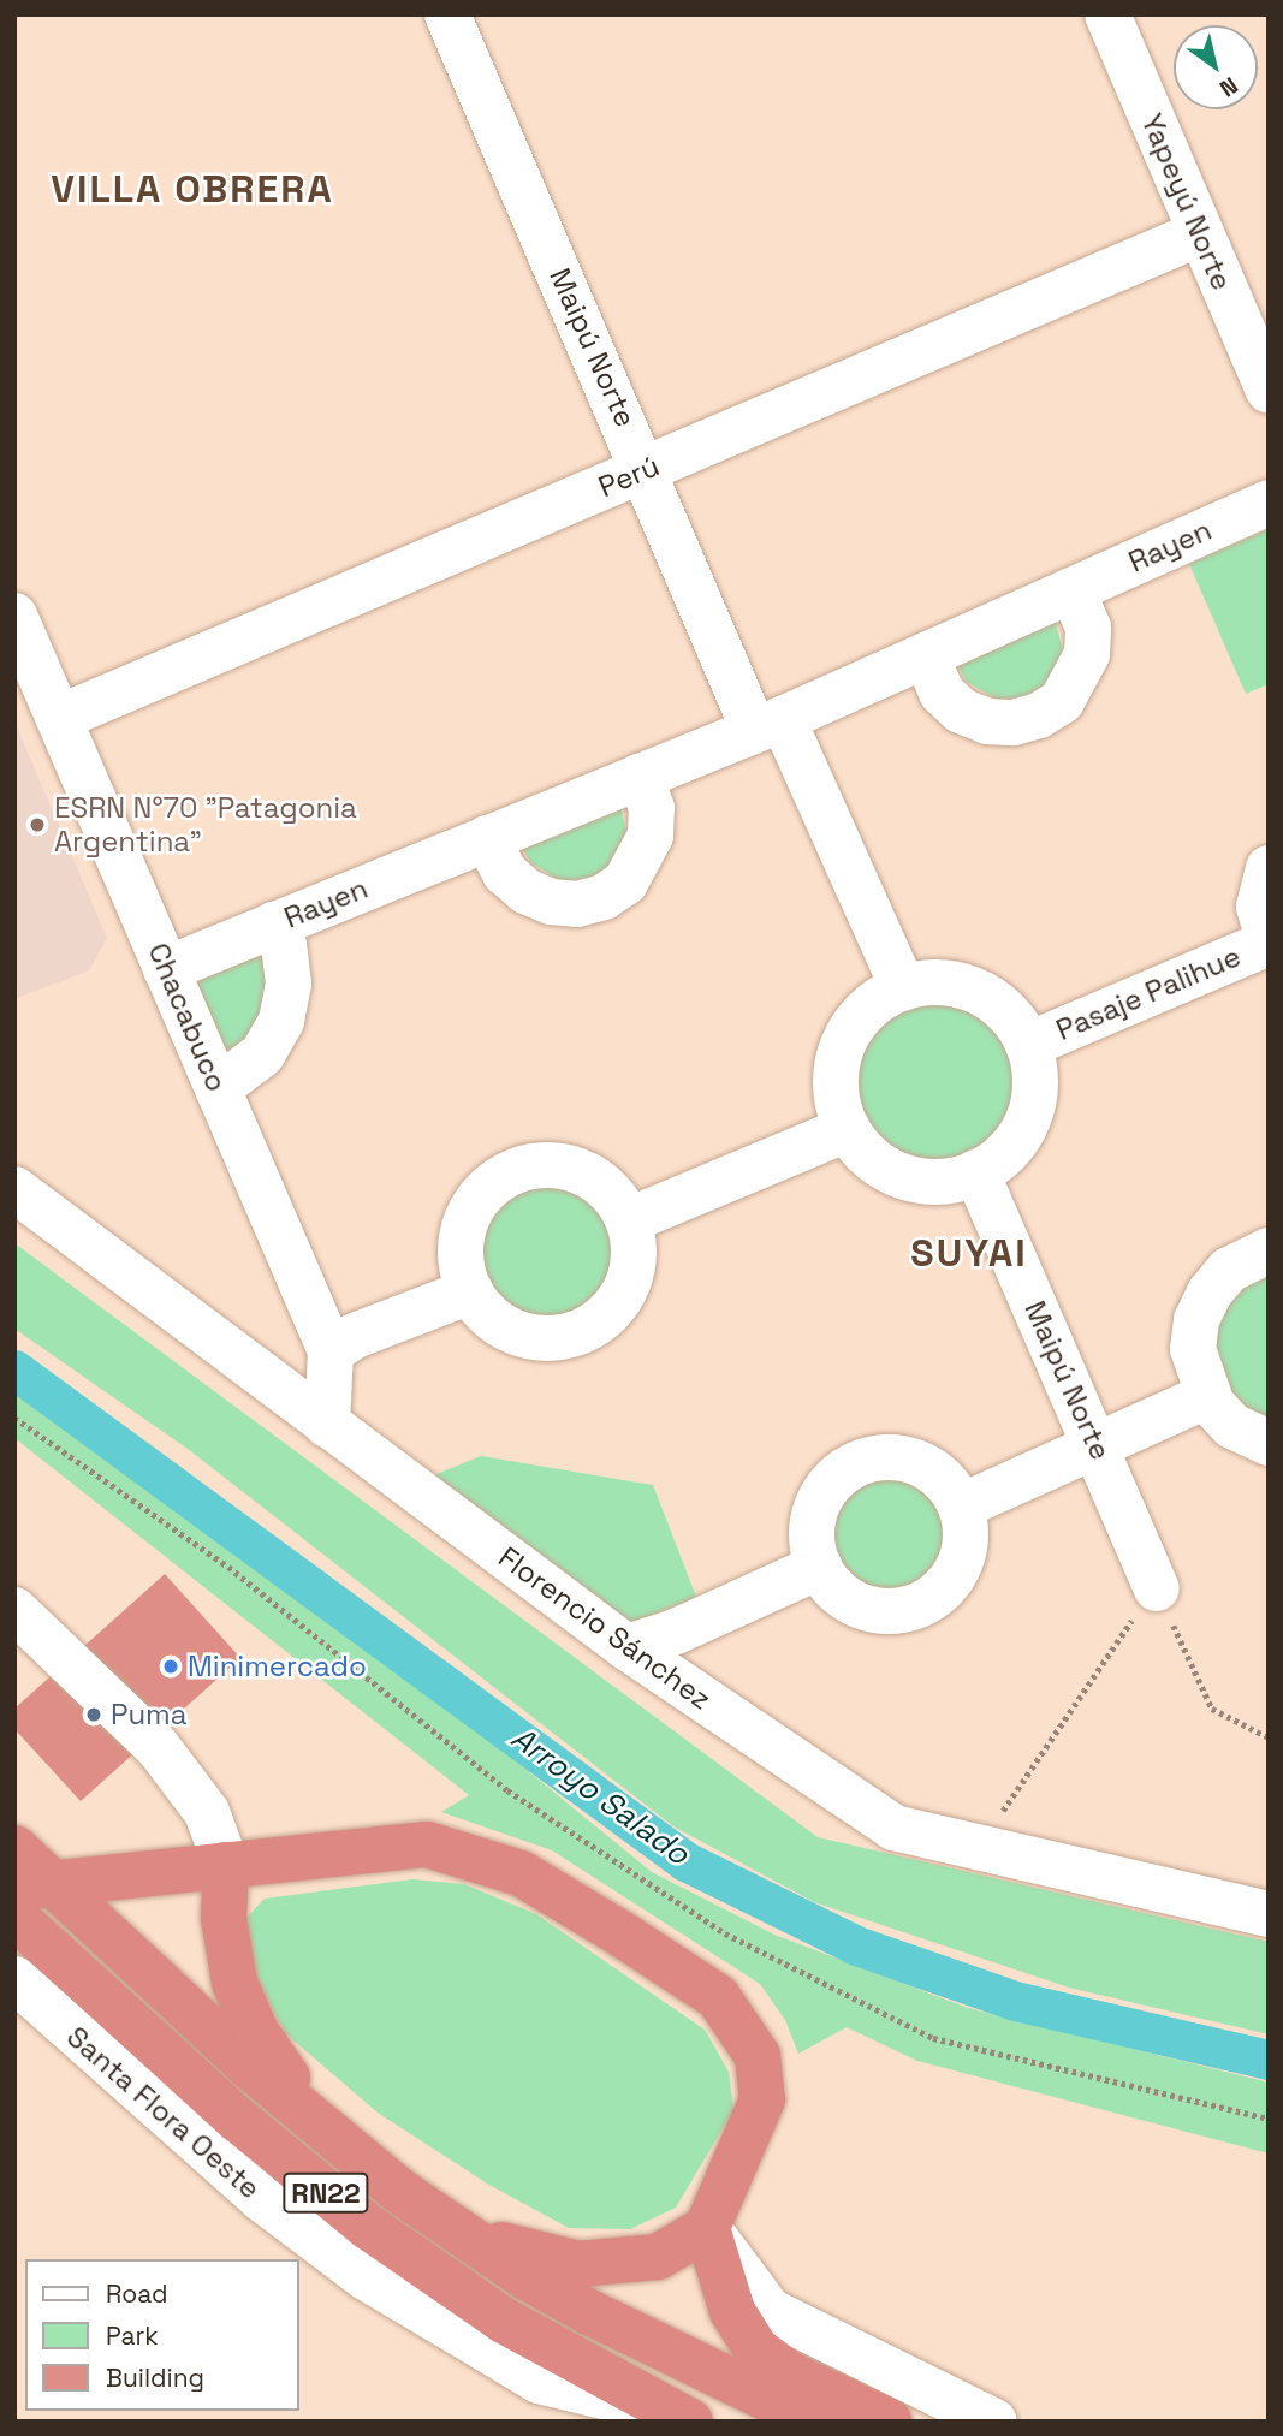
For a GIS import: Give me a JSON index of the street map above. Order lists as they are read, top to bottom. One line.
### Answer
{"streets":{"highway":["RN22"],"street":["Yapeyú Norte","Maipú Norte","Perú","Rayen","Pasaje Palihue","Chacabuco","Florencio Sánchez","Santa Flora Oeste"]},"crossings":[["Yapeyú Norte","Perú"],["Maipú Norte","Perú"],["Maipú Norte","Rayen"],["Maipú Norte","Pasaje Palihue"],["Perú","Chacabuco"],["Rayen","Chacabuco"],["Chacabuco","Florencio Sánchez"],["Santa Flora Oeste","RN22"]],"districts":["VILLA OBRERA","SUYAI"],"water":["Arroyo Salado"],"places":["ESRN N°70 \"Patagonia Argentina\"","Minimercado","Puma"],"legend":["Road","Park","Building"],"north":"bottom right"}
